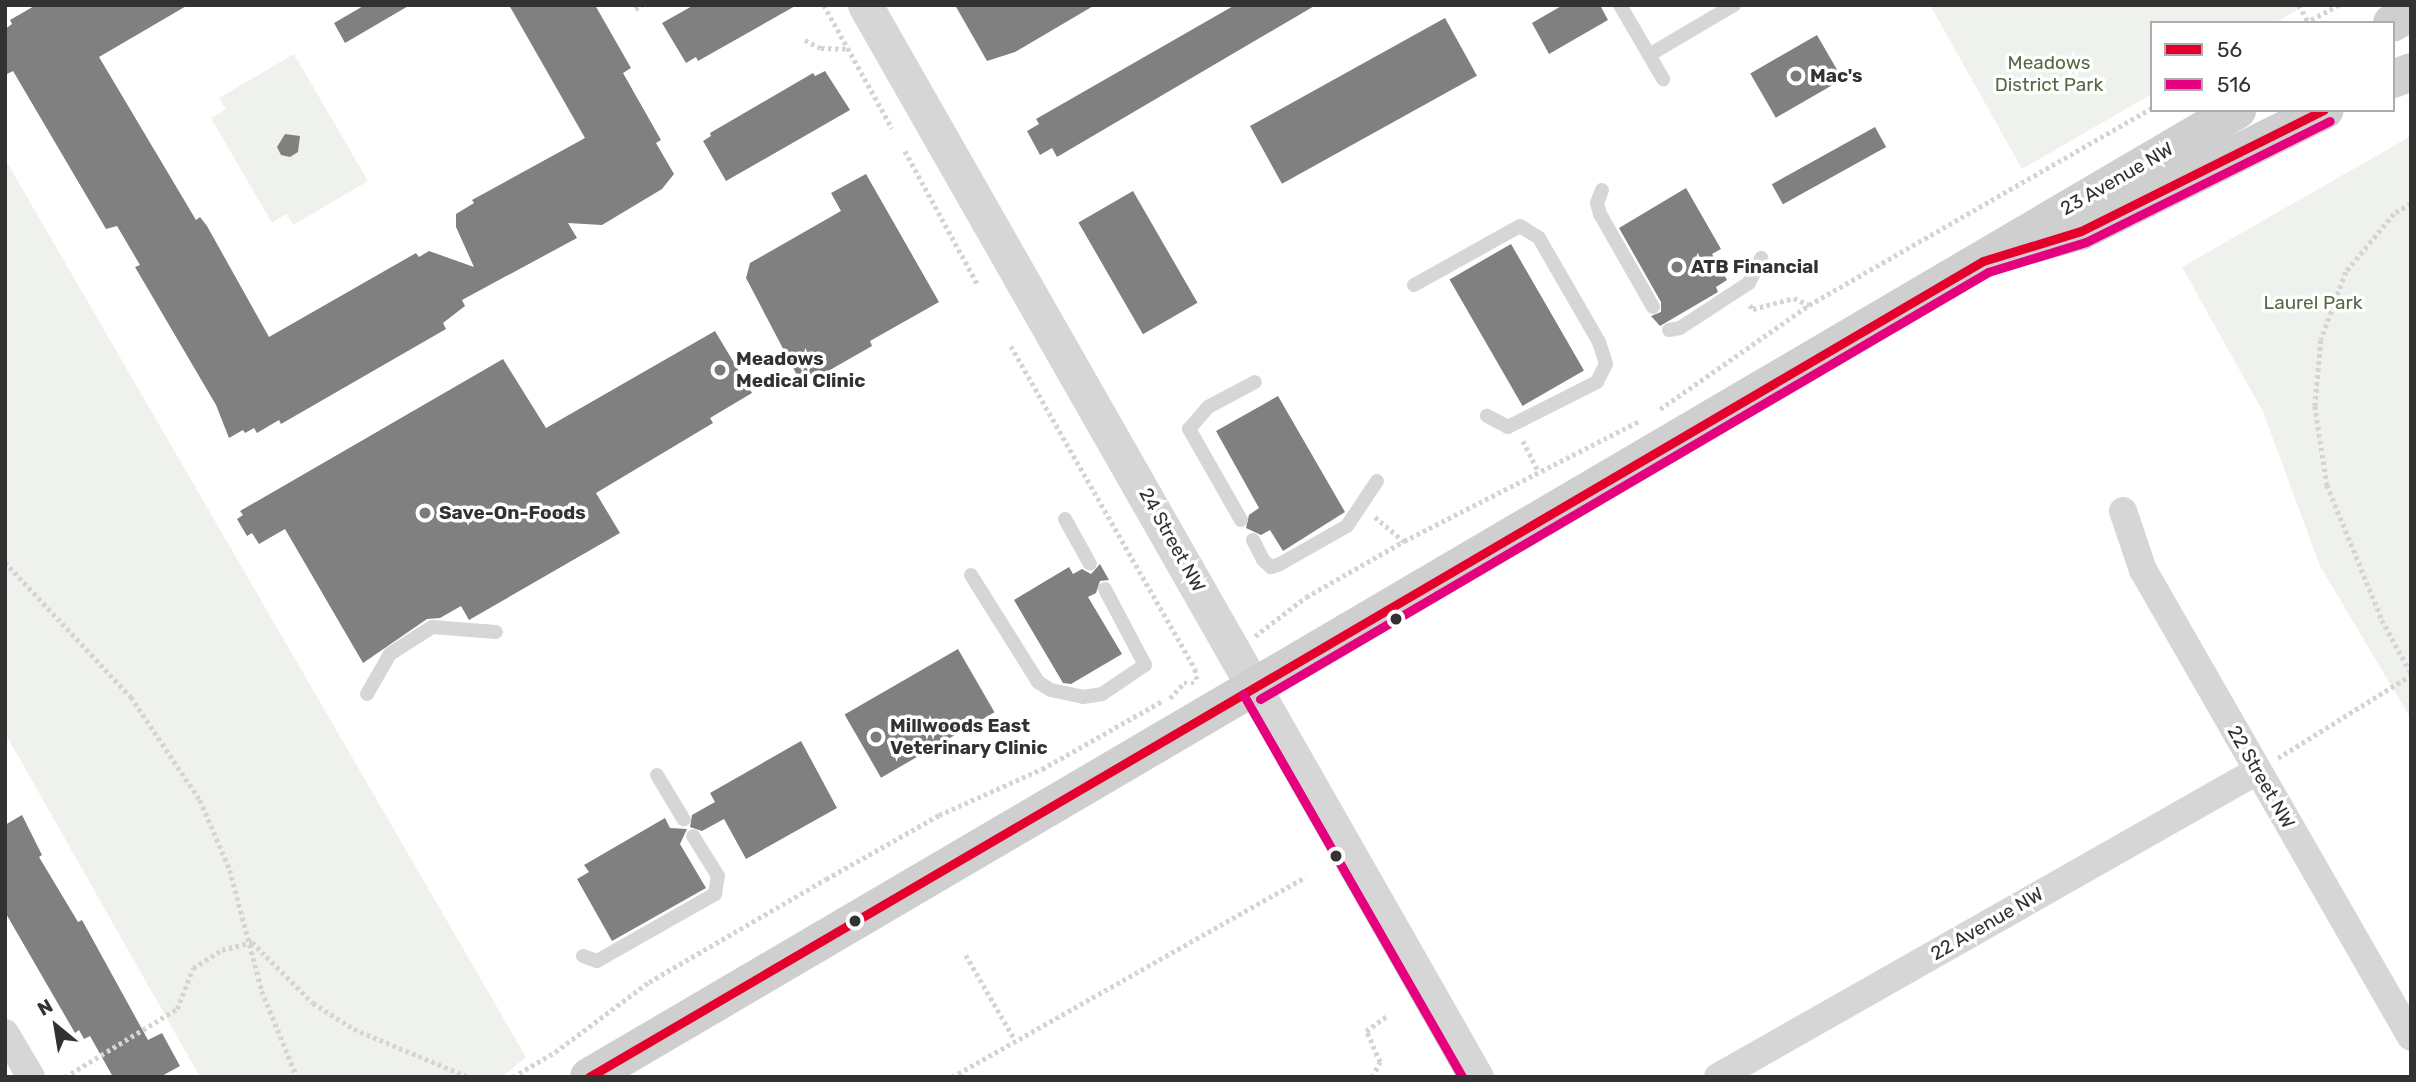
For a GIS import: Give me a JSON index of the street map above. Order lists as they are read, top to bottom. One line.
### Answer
{"streets":{"main road":["23 Avenue NW"],"street":["24 Street NW","22 Street NW","22 Avenue NW"]},"crossings":[["23 Avenue NW","24 Street NW"],["22 Street NW","22 Avenue NW"]],"parks":["Meadows District Park","Laurel Park"],"places":["Mac's","ATB Financial","Meadows Medical Clinic","Save-On-Foods","Millwoods East Veterinary Clinic"],"lines":["transit line 56","transit line 516"],"legend":["56","516"],"north":"top left"}
